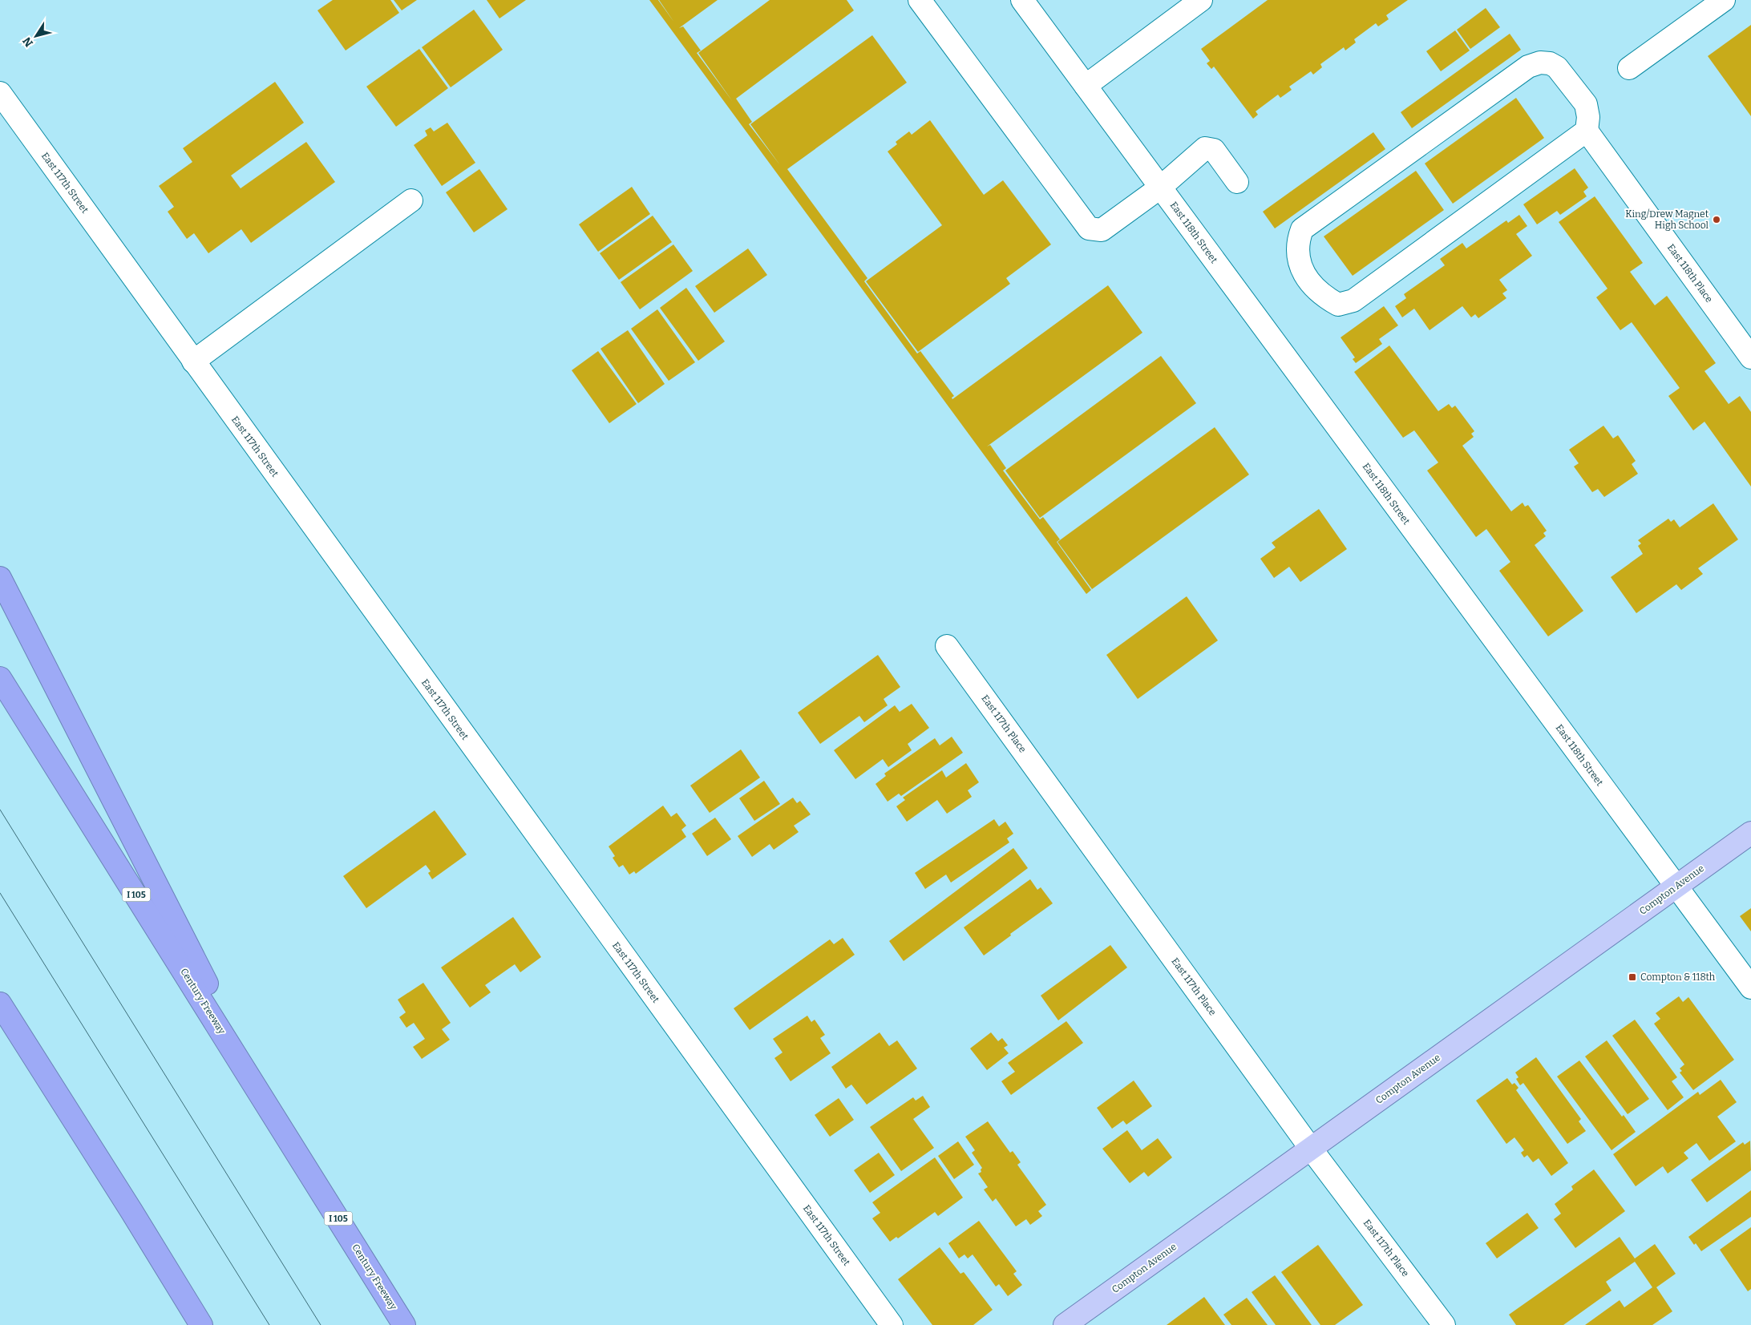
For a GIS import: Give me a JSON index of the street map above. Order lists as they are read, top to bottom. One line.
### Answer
{"streets":{"highway":["I 105","Century Freeway"],"main road":["Compton Avenue"],"street":["East 117th Street","East 118th Street","East 118th Place","East 117th Place"]},"crossings":[["East 118th Street","Compton Avenue"],["East 117th Place","Compton Avenue"]],"places":{"other":["King/Drew Magnet High School"],"transit":["Compton & 118th"]},"north":"bottom left"}
